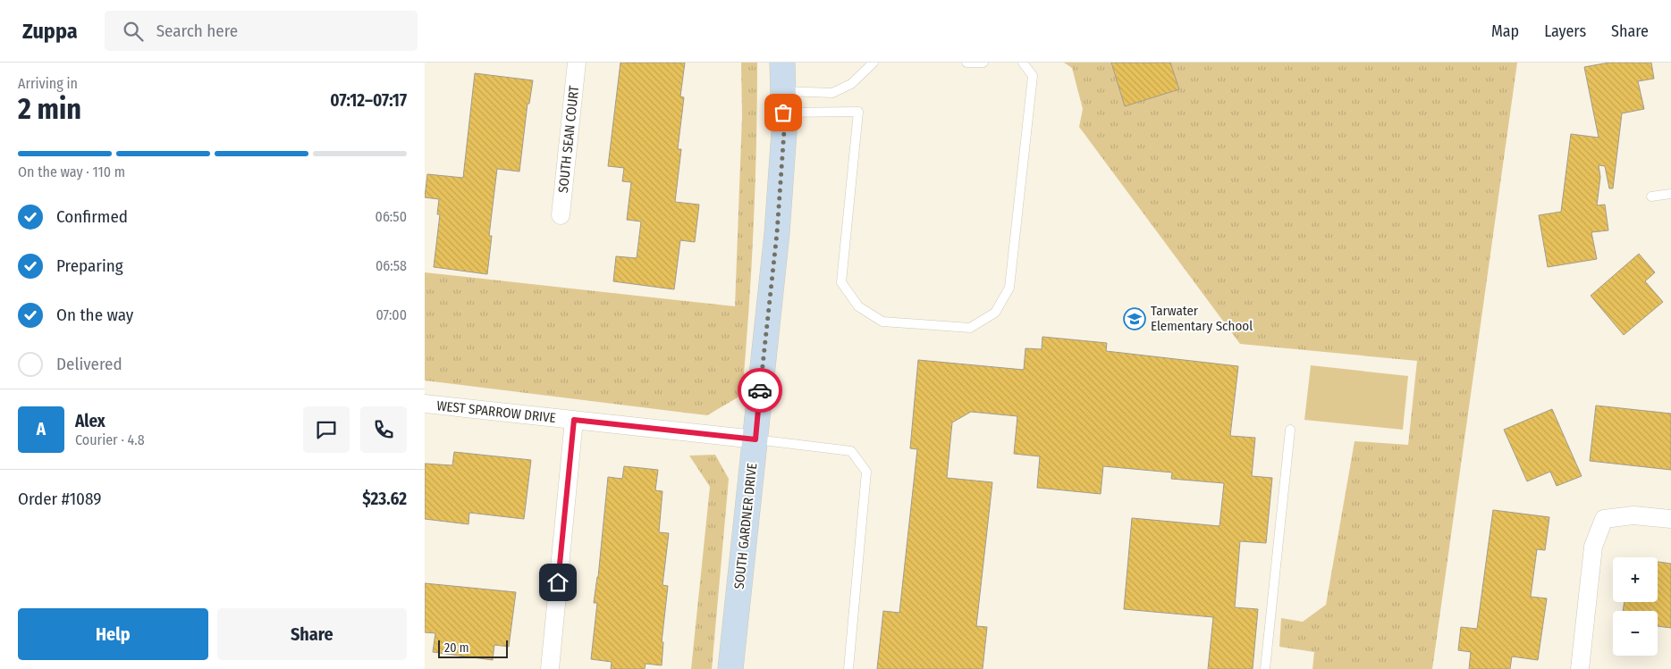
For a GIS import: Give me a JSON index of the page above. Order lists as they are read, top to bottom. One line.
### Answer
{"streets":{"street":["SOUTH SEAN COURT","WEST SPARROW DRIVE","SOUTH GARDNER DRIVE"]},"crossings":[["WEST SPARROW DRIVE","SOUTH GARDNER DRIVE"]],"places":{"school or university":["Tarwater Elementary School"]},"scale_bar":"20 m","page":{"header":"Zuppa","search":"Search here","nav":["Map","Layers","Share"],"heading":["2 min","Arriving in","07:12–07:17"],"panel":["Alex","Courier · 4.8","Order #1089","$23.62"],"bar":"On the way · 110 m","list":[["Confirmed","06:50"],["Preparing","06:58"],["On the way","07:00"],"Delivered"],"round":"A","map_buttons":["+","−"],"buttons":["Help","Share"],"scale":"20 m"}}
